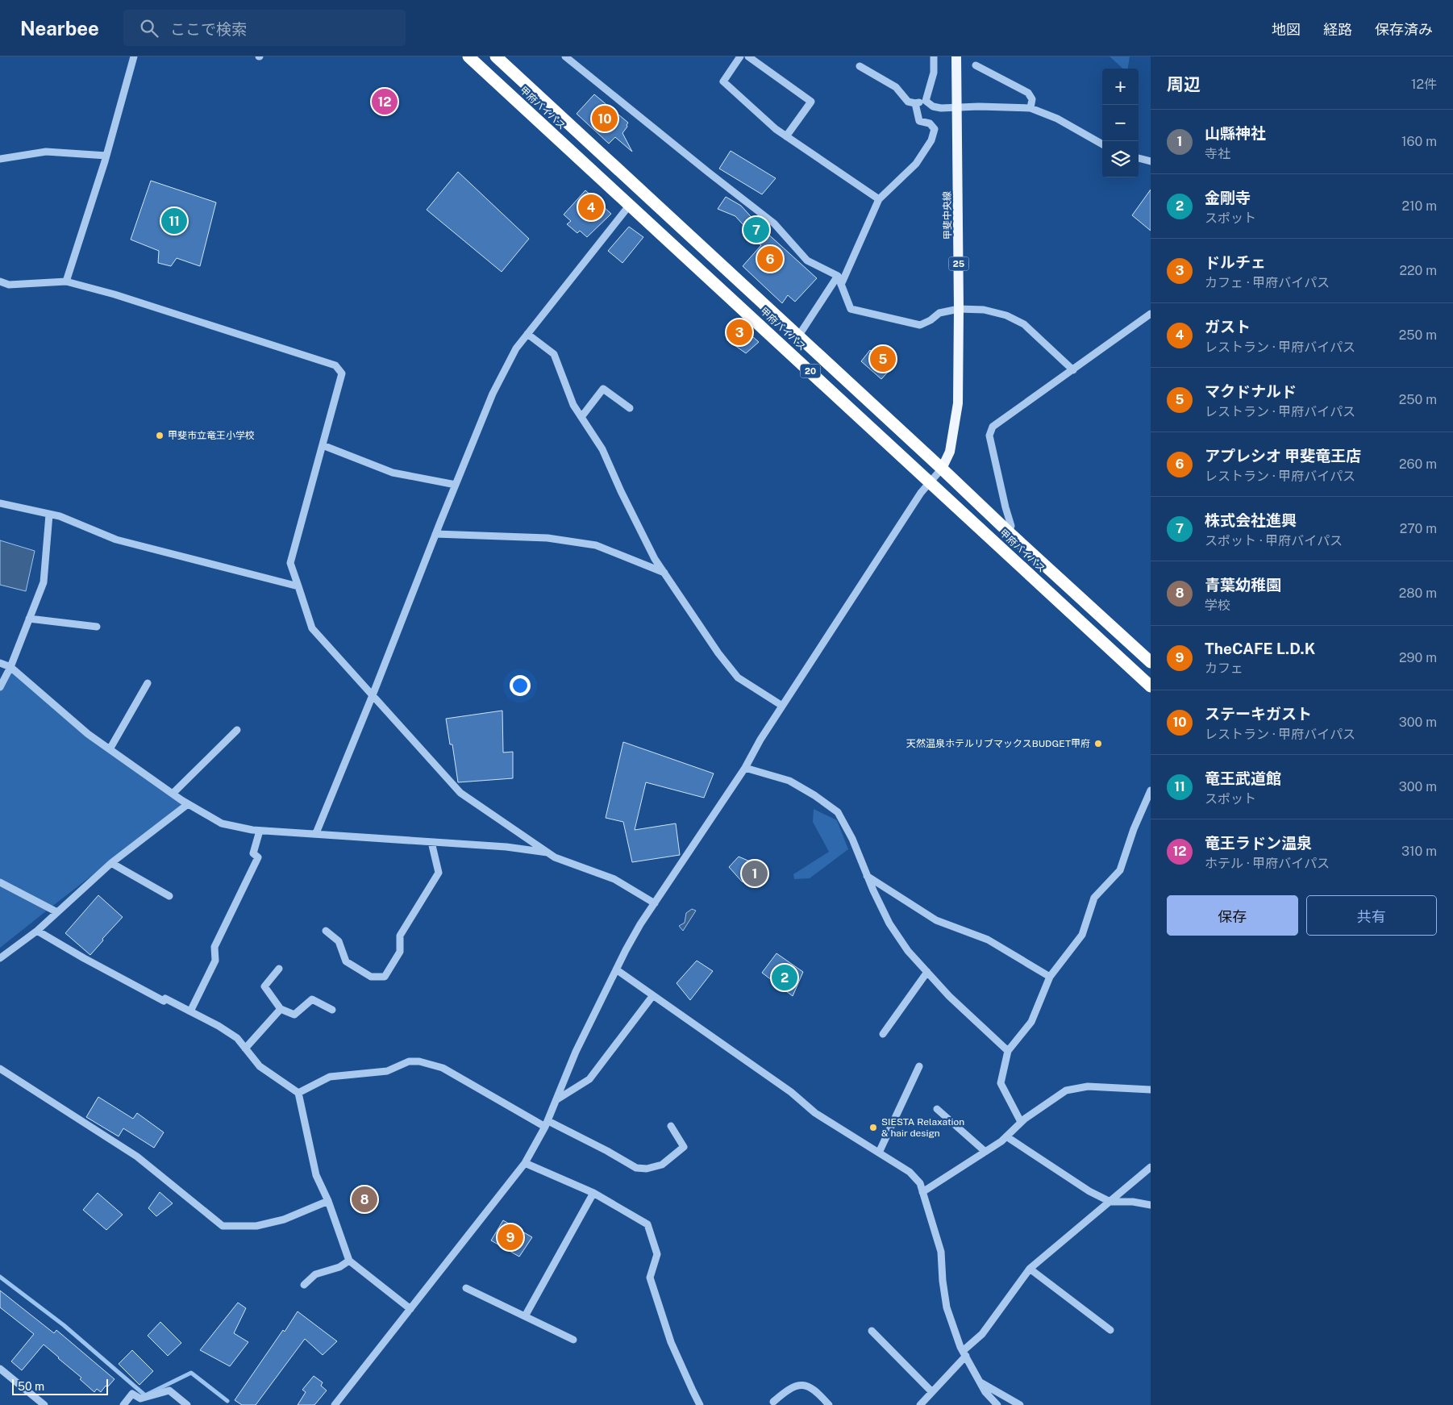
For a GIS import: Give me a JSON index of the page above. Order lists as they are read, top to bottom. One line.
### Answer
{"streets":{"highway":["甲府バイパス","20"],"main road":["甲斐中央線","25"]},"crossings":[["甲府バイパス","甲斐中央線"]],"places":["甲斐市立竜王小学校","天然温泉ホテルリブマックスBUDGET甲府","SIESTA Relaxation & hair design"],"scale_bar":"50 m","page":{"header":"Nearbee","search":"ここで検索","nav":["地図","経路","保存済み"],"heading":["周辺","12件"],"map_buttons":["+","−"],"pins":["12","10","4","11","7","6","3","5","1","2","8","9"],"list":[{"mark":"1","name":"山縣神社","note":"寺社","value":"160 m"},{"mark":"2","name":"金剛寺","note":"スポット","value":"210 m"},{"mark":"3","name":"ドルチェ","note":"カフェ · 甲府バイパス","value":"220 m"},{"mark":"4","name":"ガスト","note":"レストラン · 甲府バイパス","value":"250 m"},{"mark":"5","name":"マクドナルド","note":"レストラン · 甲府バイパス","value":"250 m"},{"mark":"6","name":"アプレシオ 甲斐竜王店","note":"レストラン · 甲府バイパス","value":"260 m"},{"mark":"7","name":"株式会社進興","note":"スポット · 甲府バイパス","value":"270 m"},{"mark":"8","name":"青葉幼稚園","note":"学校","value":"280 m"},{"mark":"9","name":"TheCAFE L.D.K","note":"カフェ","value":"290 m"},{"mark":"10","name":"ステーキガスト","note":"レストラン · 甲府バイパス","value":"300 m"},{"mark":"11","name":"竜王武道館","note":"スポット","value":"300 m"},{"mark":"12","name":"竜王ラドン温泉","note":"ホテル · 甲府バイパス","value":"310 m"}],"buttons":["保存","共有"],"scale":"50 m"}}
